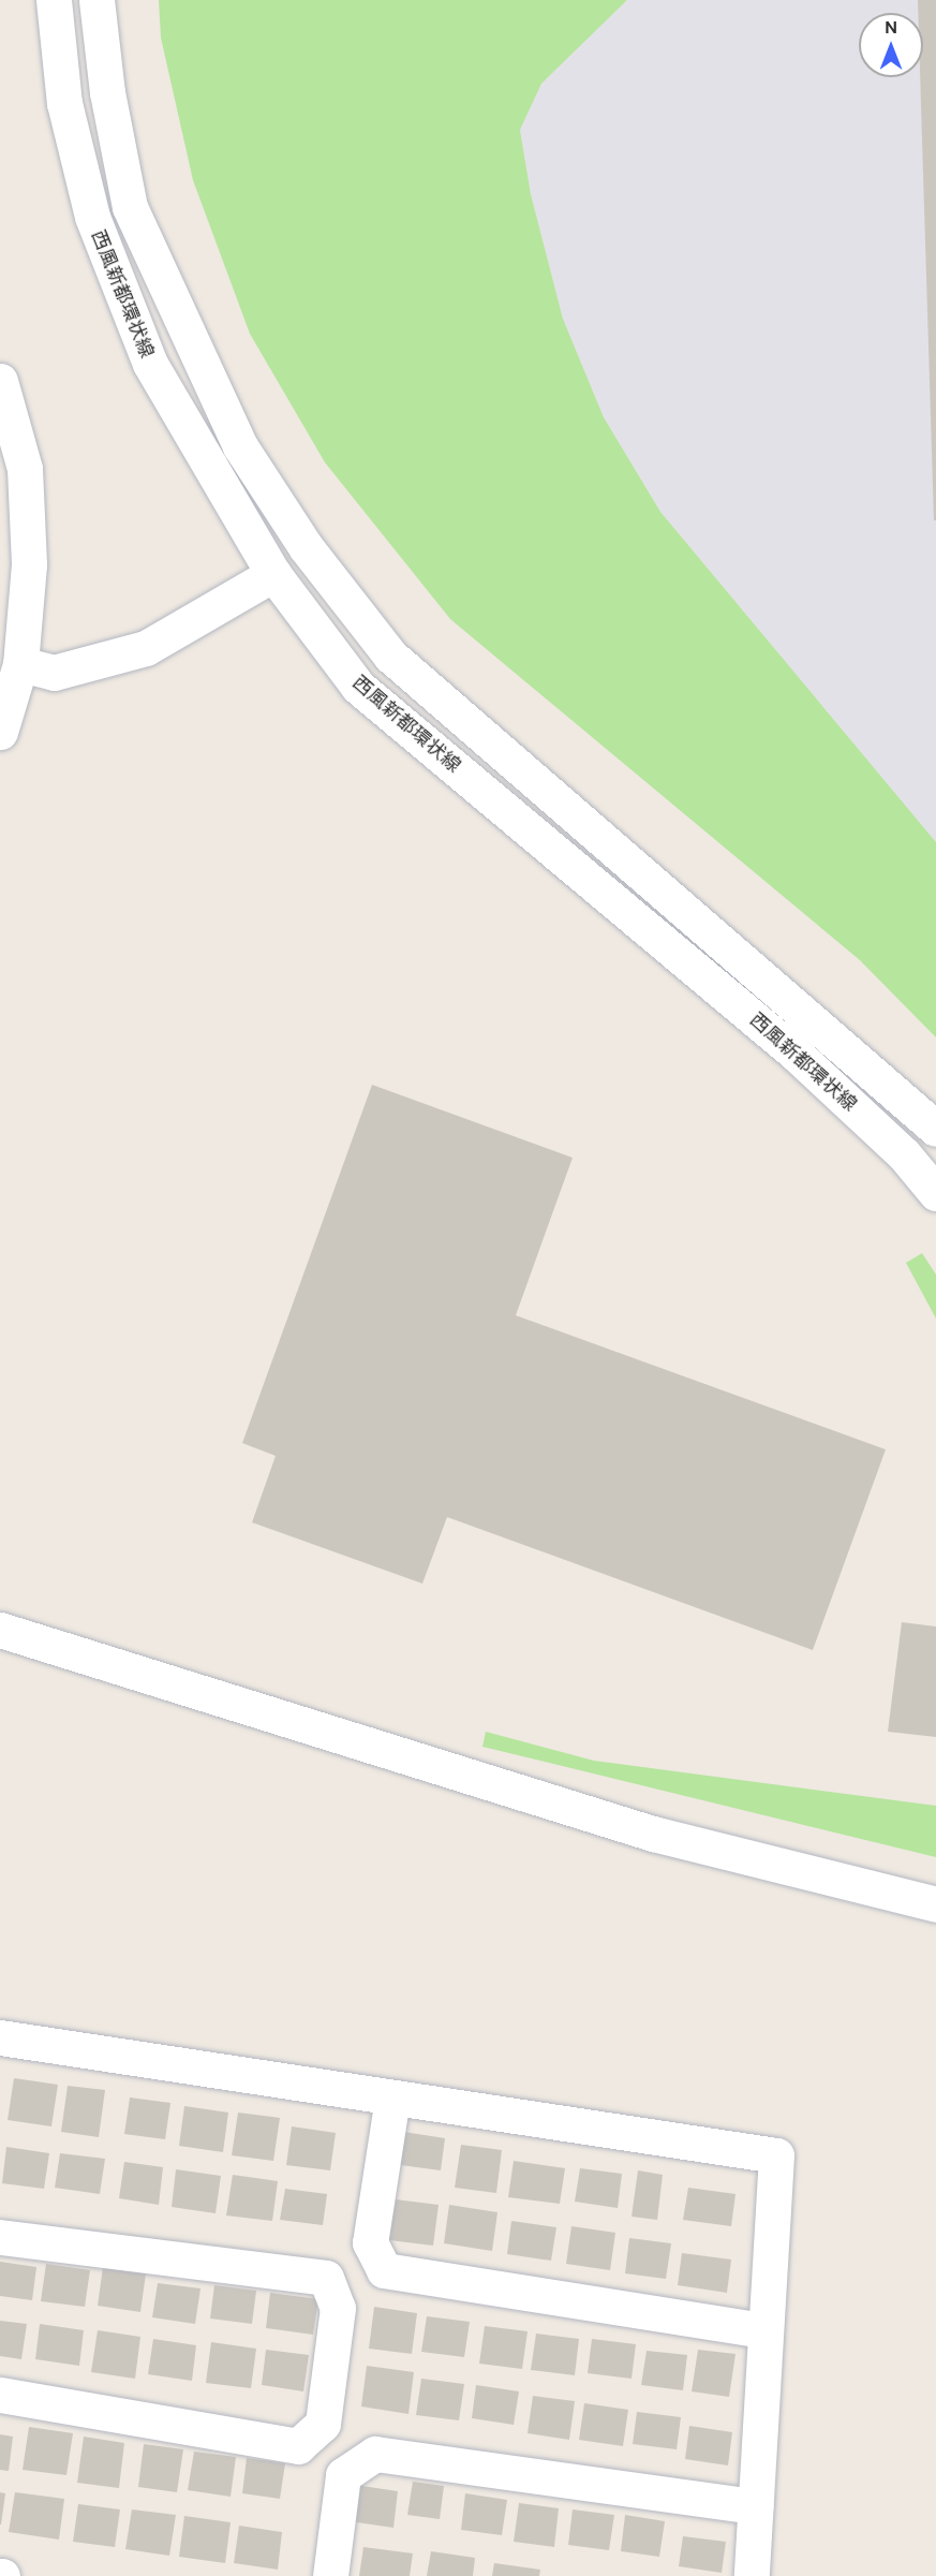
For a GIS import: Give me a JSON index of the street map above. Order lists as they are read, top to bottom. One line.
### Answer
{"streets":{"street":["西風新都環状線"]},"north":"top"}
